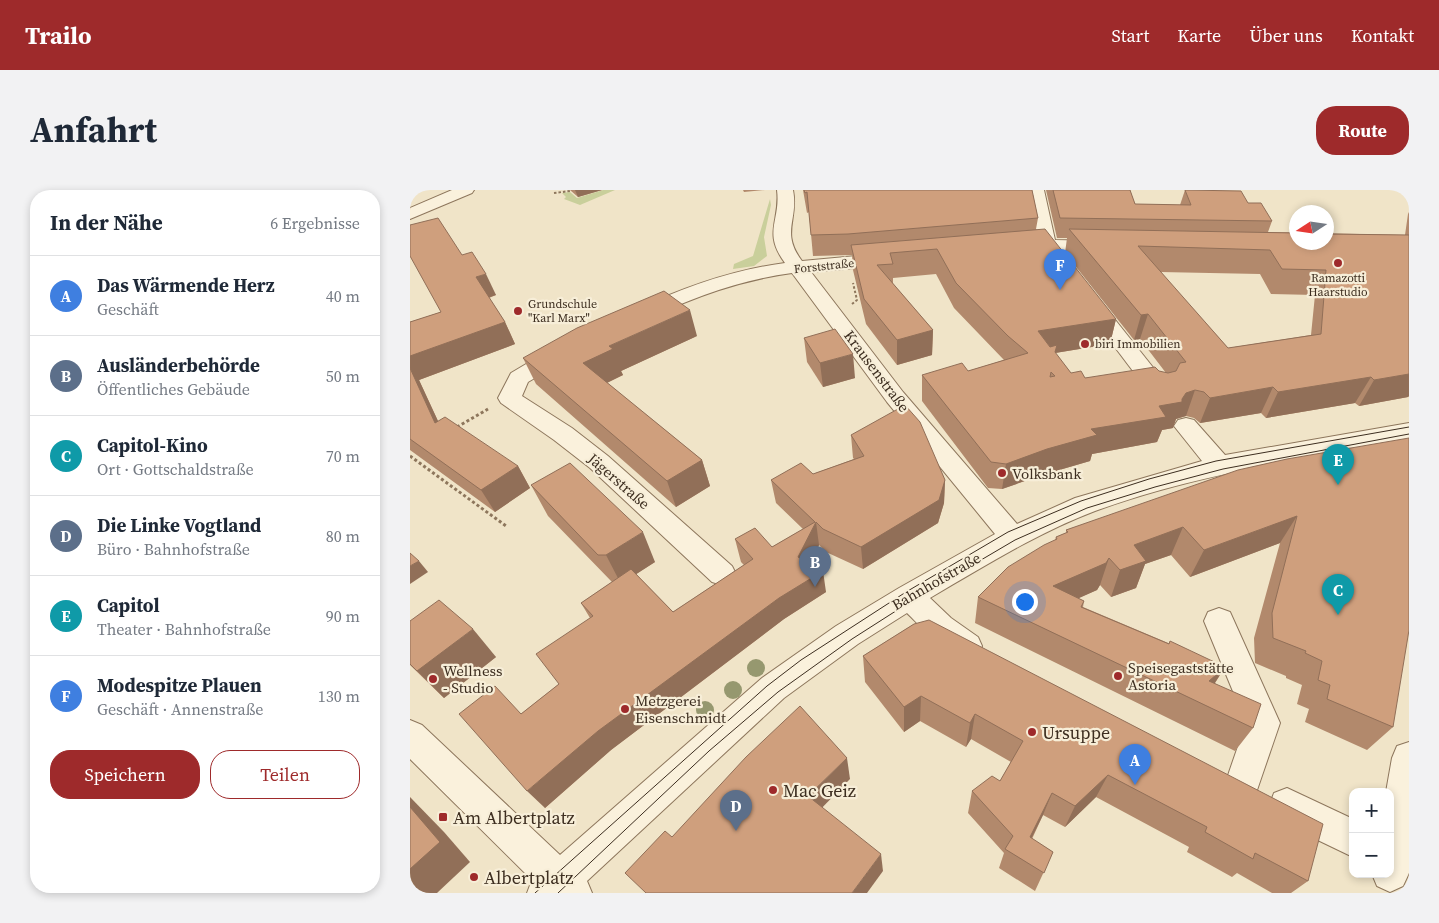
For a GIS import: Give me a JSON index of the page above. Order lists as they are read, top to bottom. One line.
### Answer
{"streets":{"street":["Forststraße","Krausenstraße","Jägerstraße","Bahnhofstraße"]},"crossings":[["Forststraße","Krausenstraße"],["Krausenstraße","Bahnhofstraße"]],"places":{"other":["Ramazotti Haarstudio","Grundschule \"Karl Marx\"","biri Immobilien","Volksbank","Speisegaststätte Astoria","Wellness - Studio","Metzgerei Eisenschmidt","Ursuppe","Mac Geiz","Albertplatz"],"transit":["Am Albertplatz"]},"north":"left","page":{"header":"Trailo","nav":["Start","Karte","Über uns","Kontakt"],"title":"Anfahrt","buttons":["Route",["Speichern","Teilen"]],"heading":["In der Nähe","6 Ergebnisse"],"pins":["F","E","B","C","A","D"],"list":[{"mark":"A","name":"Das Wärmende Herz","note":"Geschäft","value":"40 m"},{"mark":"B","name":"Ausländerbehörde","note":"Öffentliches Gebäude","value":"50 m"},{"mark":"C","name":"Capitol-Kino","note":"Ort · Gottschaldstraße","value":"70 m"},{"mark":"D","name":"Die Linke Vogtland","note":"Büro · Bahnhofstraße","value":"80 m"},{"mark":"E","name":"Capitol","note":"Theater · Bahnhofstraße","value":"90 m"},{"mark":"F","name":"Modespitze Plauen","note":"Geschäft · Annenstraße","value":"130 m"}],"map_buttons":["+","−"]}}
